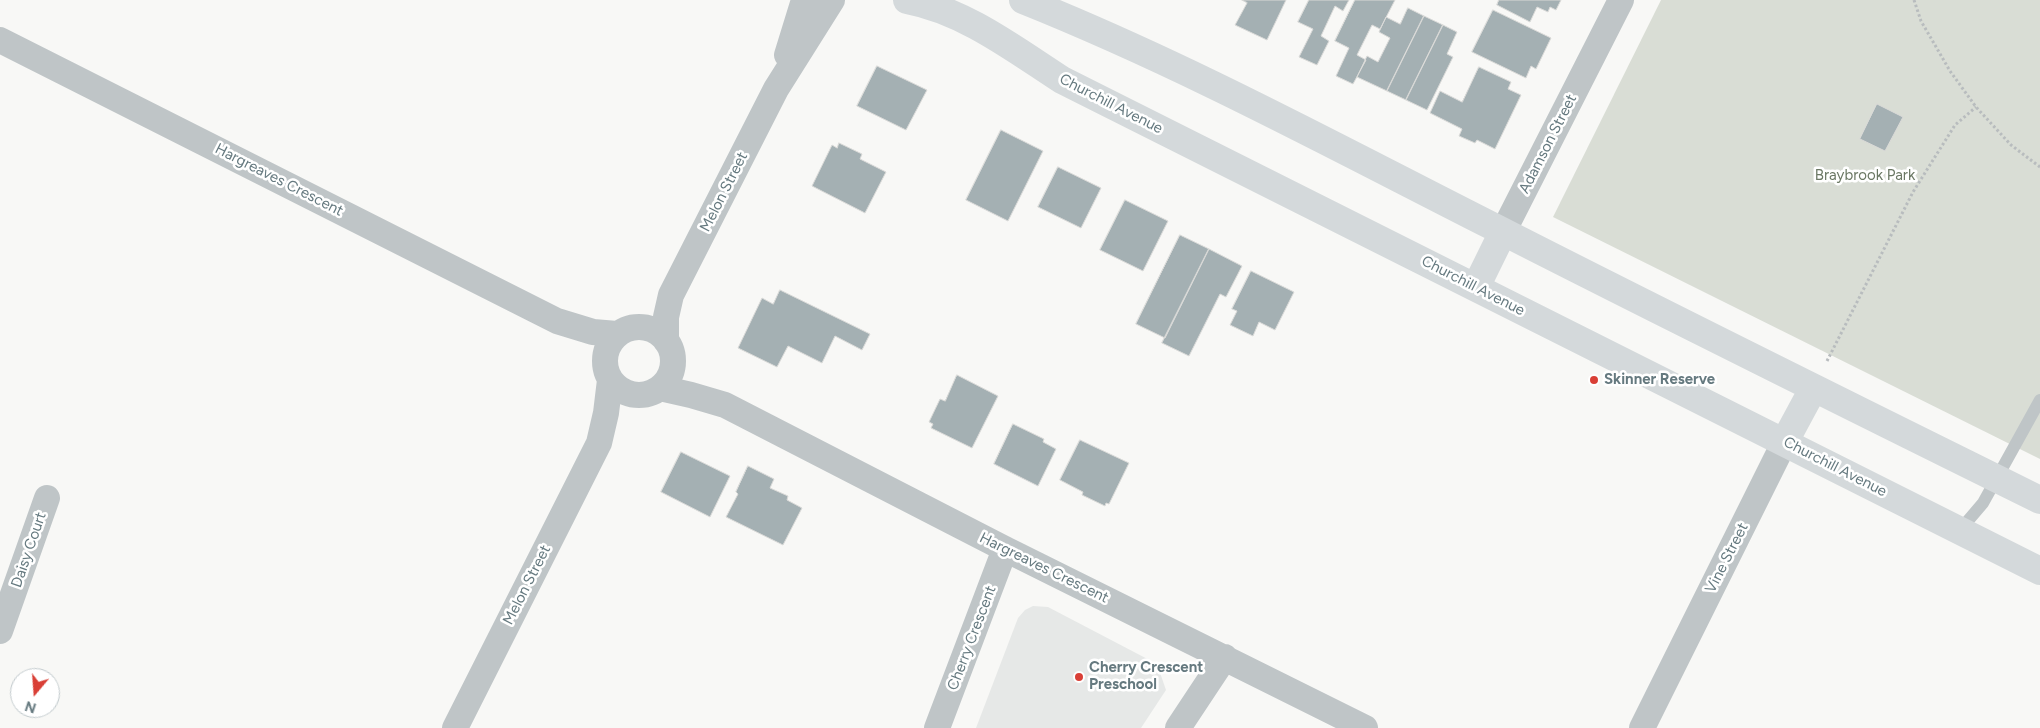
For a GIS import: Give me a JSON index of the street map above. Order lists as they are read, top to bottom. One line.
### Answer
{"streets":{"main road":["Churchill Avenue","Adamson Street","Vine Street"],"street":["Hargreaves Crescent","Melon Street","Daisy Court","Cherry Crescent"]},"crossings":[["Churchill Avenue","Adamson Street"],["Churchill Avenue","Vine Street"],["Hargreaves Crescent","Melon Street"],["Hargreaves Crescent","Cherry Crescent"]],"parks":["Braybrook Park"],"places":["Skinner Reserve","Cherry Crescent Preschool"],"north":"bottom"}
